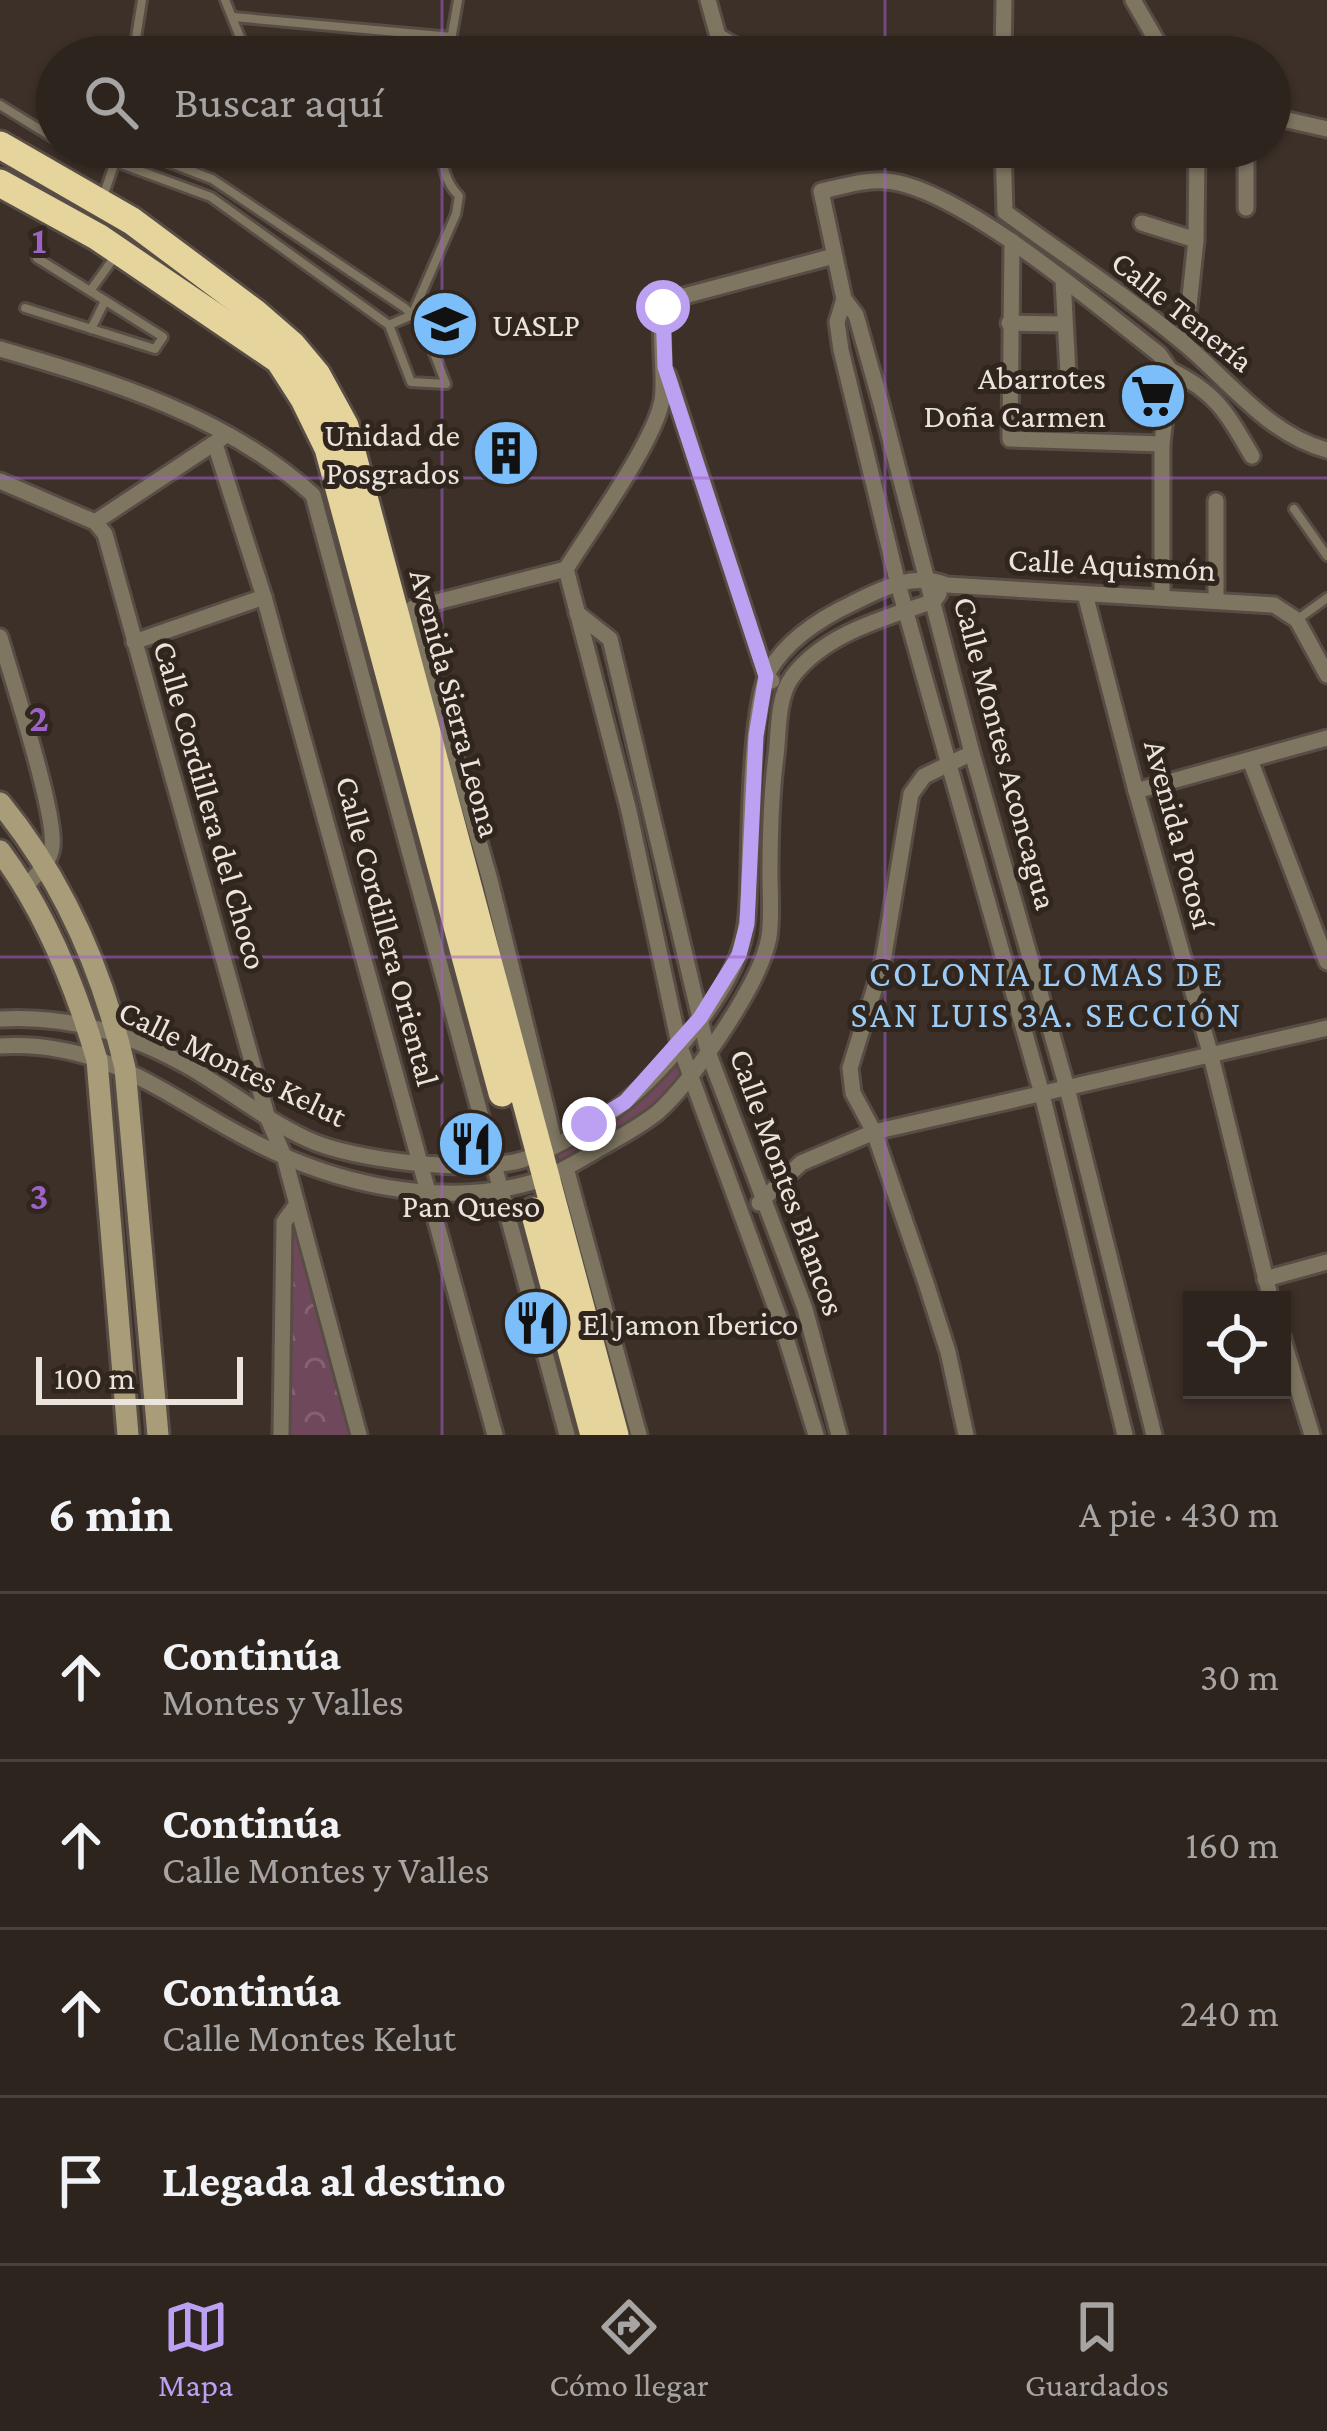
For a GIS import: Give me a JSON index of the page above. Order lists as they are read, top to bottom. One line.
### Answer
{"streets":{"highway":["Avenida Sierra Leona"],"street":["Calle Tenería","Calle Aquismón","Calle Montes Aconcagua","Calle Cordillera del Choco","Avenida Potosí","Calle Cordillera Oriental","Calle Montes Kelut","Calle Montes Blancos"]},"crossings":[["Calle Aquismón","Calle Montes Aconcagua"],["Calle Aquismón","Avenida Potosí"],["Avenida Sierra Leona","Calle Cordillera Oriental"],["Avenida Sierra Leona","Calle Montes Kelut"],["Avenida Sierra Leona","Calle Montes Blancos"],["Calle Cordillera del Choco","Calle Montes Kelut"],["Calle Cordillera Oriental","Calle Montes Kelut"],["Calle Montes Kelut","Calle Montes Blancos"]],"districts":["COLONIA LOMAS DE SAN LUIS 3A. SECCIÓN"],"places":{"school or university":["UASLP"],"supermarket":["Abarrotes Doña Carmen"],"building":["Unidad de Posgrados"],"restaurant":["Pan Queso","El Jamon Iberico"]},"scale_bar":"100 m","page":{"search":"Buscar aquí","scale":"100 m","heading":["6 min","A pie · 430 m"],"list":[["Continúa","Montes y Valles","30 m"],["Continúa","Calle Montes y Valles","160 m"],["Continúa","Calle Montes Kelut","240 m"],"Llegada al destino"],"nav":["Mapa","Cómo llegar","Guardados"]},"grid":{"rows":["1","2","3"]}}
